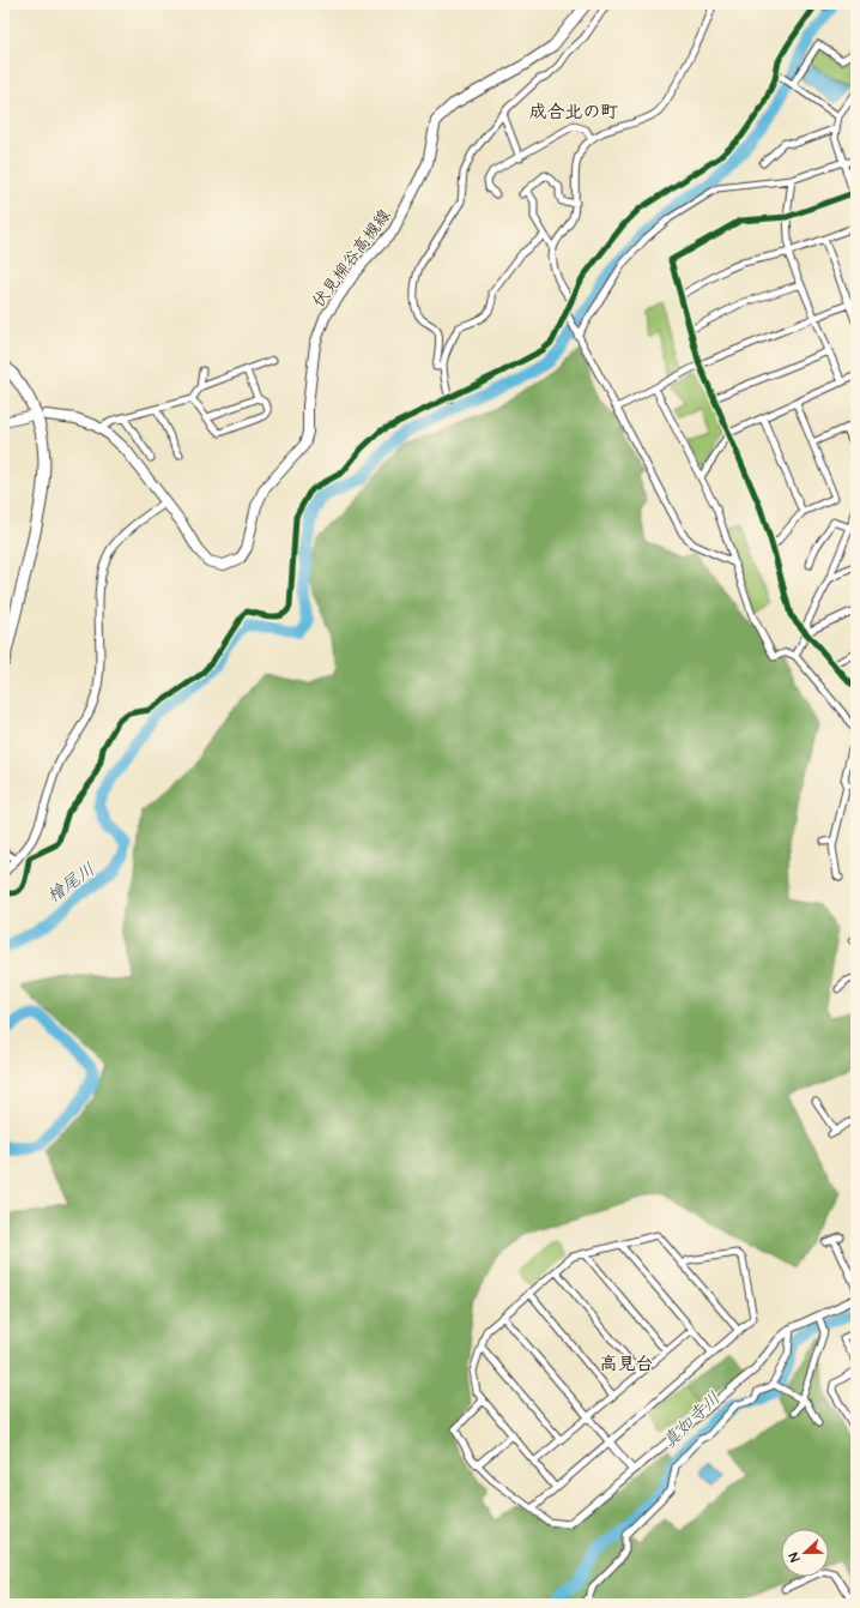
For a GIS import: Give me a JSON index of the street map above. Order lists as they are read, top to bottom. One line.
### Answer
{"streets":{"main road":["伏見柳谷高槻線"]},"districts":["成合北の町","高見台"],"water":["檜尾川","真如寺川"],"north":"left"}
